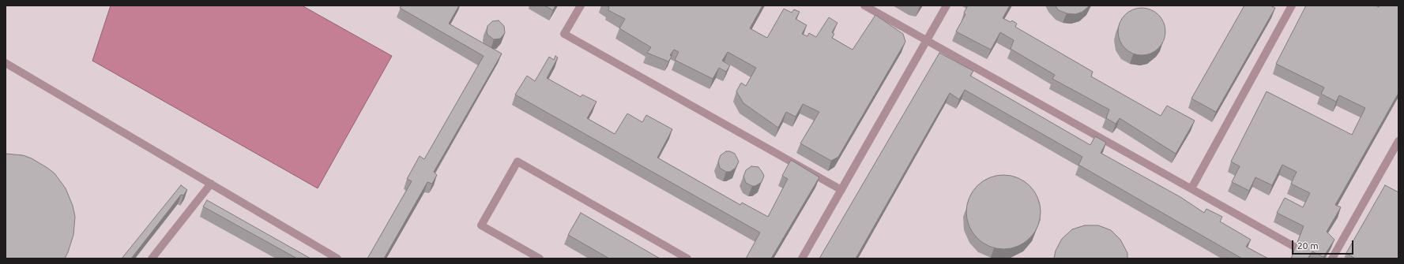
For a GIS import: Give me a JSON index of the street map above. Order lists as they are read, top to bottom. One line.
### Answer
{"scale_bar":"20 m"}
